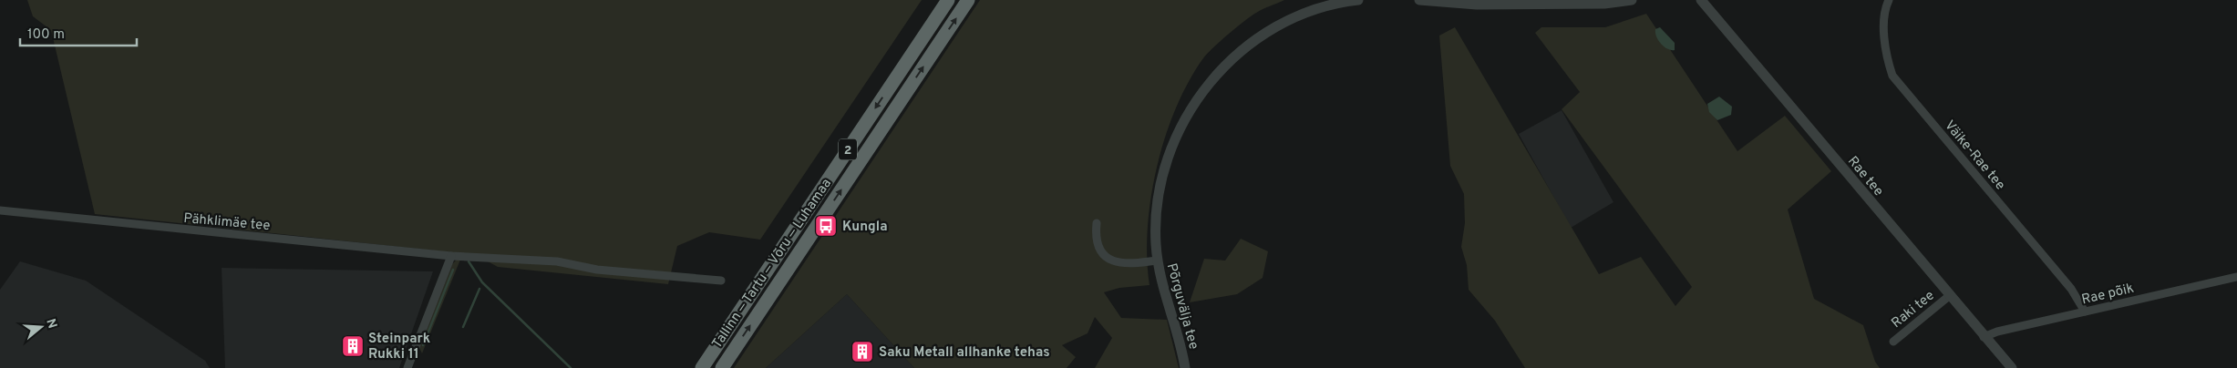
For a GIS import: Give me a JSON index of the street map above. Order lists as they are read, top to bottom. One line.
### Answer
{"streets":{"highway":["2","Tallinn — Tartu — Võru — Luhamaa"],"street":["Väike-Rae tee","Rae tee","Pähklimäe tee","Rae põik","Põrguvälja tee","Raki tee"]},"crossings":[["Väike-Rae tee","Rae põik"],["Rae tee","Rae põik"],["Rae tee","Raki tee"]],"places":{"bus stop":["Kungla"],"building":["Steinpark Rukki 11","Saku Metall allhanke tehas"]},"scale_bar":"100 m","north":"right"}
